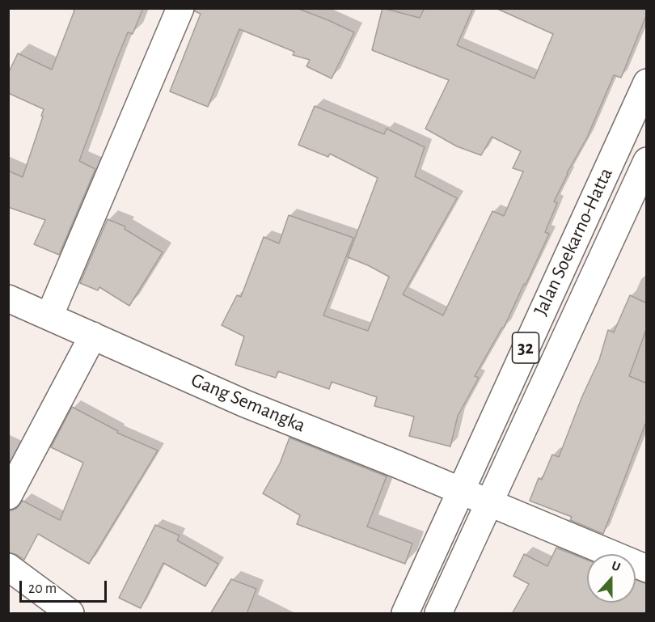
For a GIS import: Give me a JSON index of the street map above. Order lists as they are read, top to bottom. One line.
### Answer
{"streets":{"main road":["Jalan Soekarno-Hatta","32","Gang Semangka"]},"crossings":[["Jalan Soekarno-Hatta","Gang Semangka"]],"scale_bar":"20 m","north":"top"}
